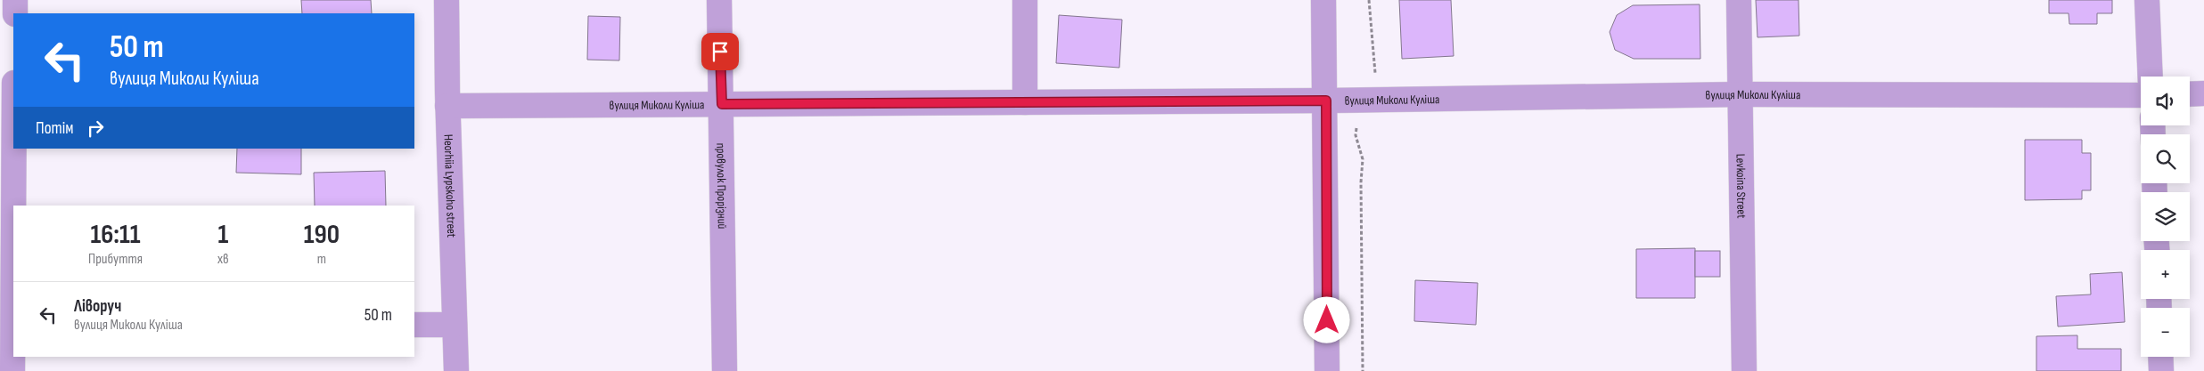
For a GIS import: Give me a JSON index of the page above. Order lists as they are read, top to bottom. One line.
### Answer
{"streets":{"street":["вулиця Миколи Куліша","провулок Прорізний","Levkoina Street","Heorhiia Lypskoho street"]},"crossings":[["вулиця Миколи Куліша","провулок Прорізний"],["вулиця Миколи Куліша","Levkoina Street"],["вулиця Миколи Куліша","Heorhiia Lypskoho street"]],"page":{"turn":["50 m","вулиця Миколи Куліша"],"map_buttons":["+","−"],"then":"Потім","eta":["16:11","Прибуття","1","хв","190","m"],"list":[{"name":"Ліворуч","note":"вулиця Миколи Куліша","value":"50 m"}]}}
